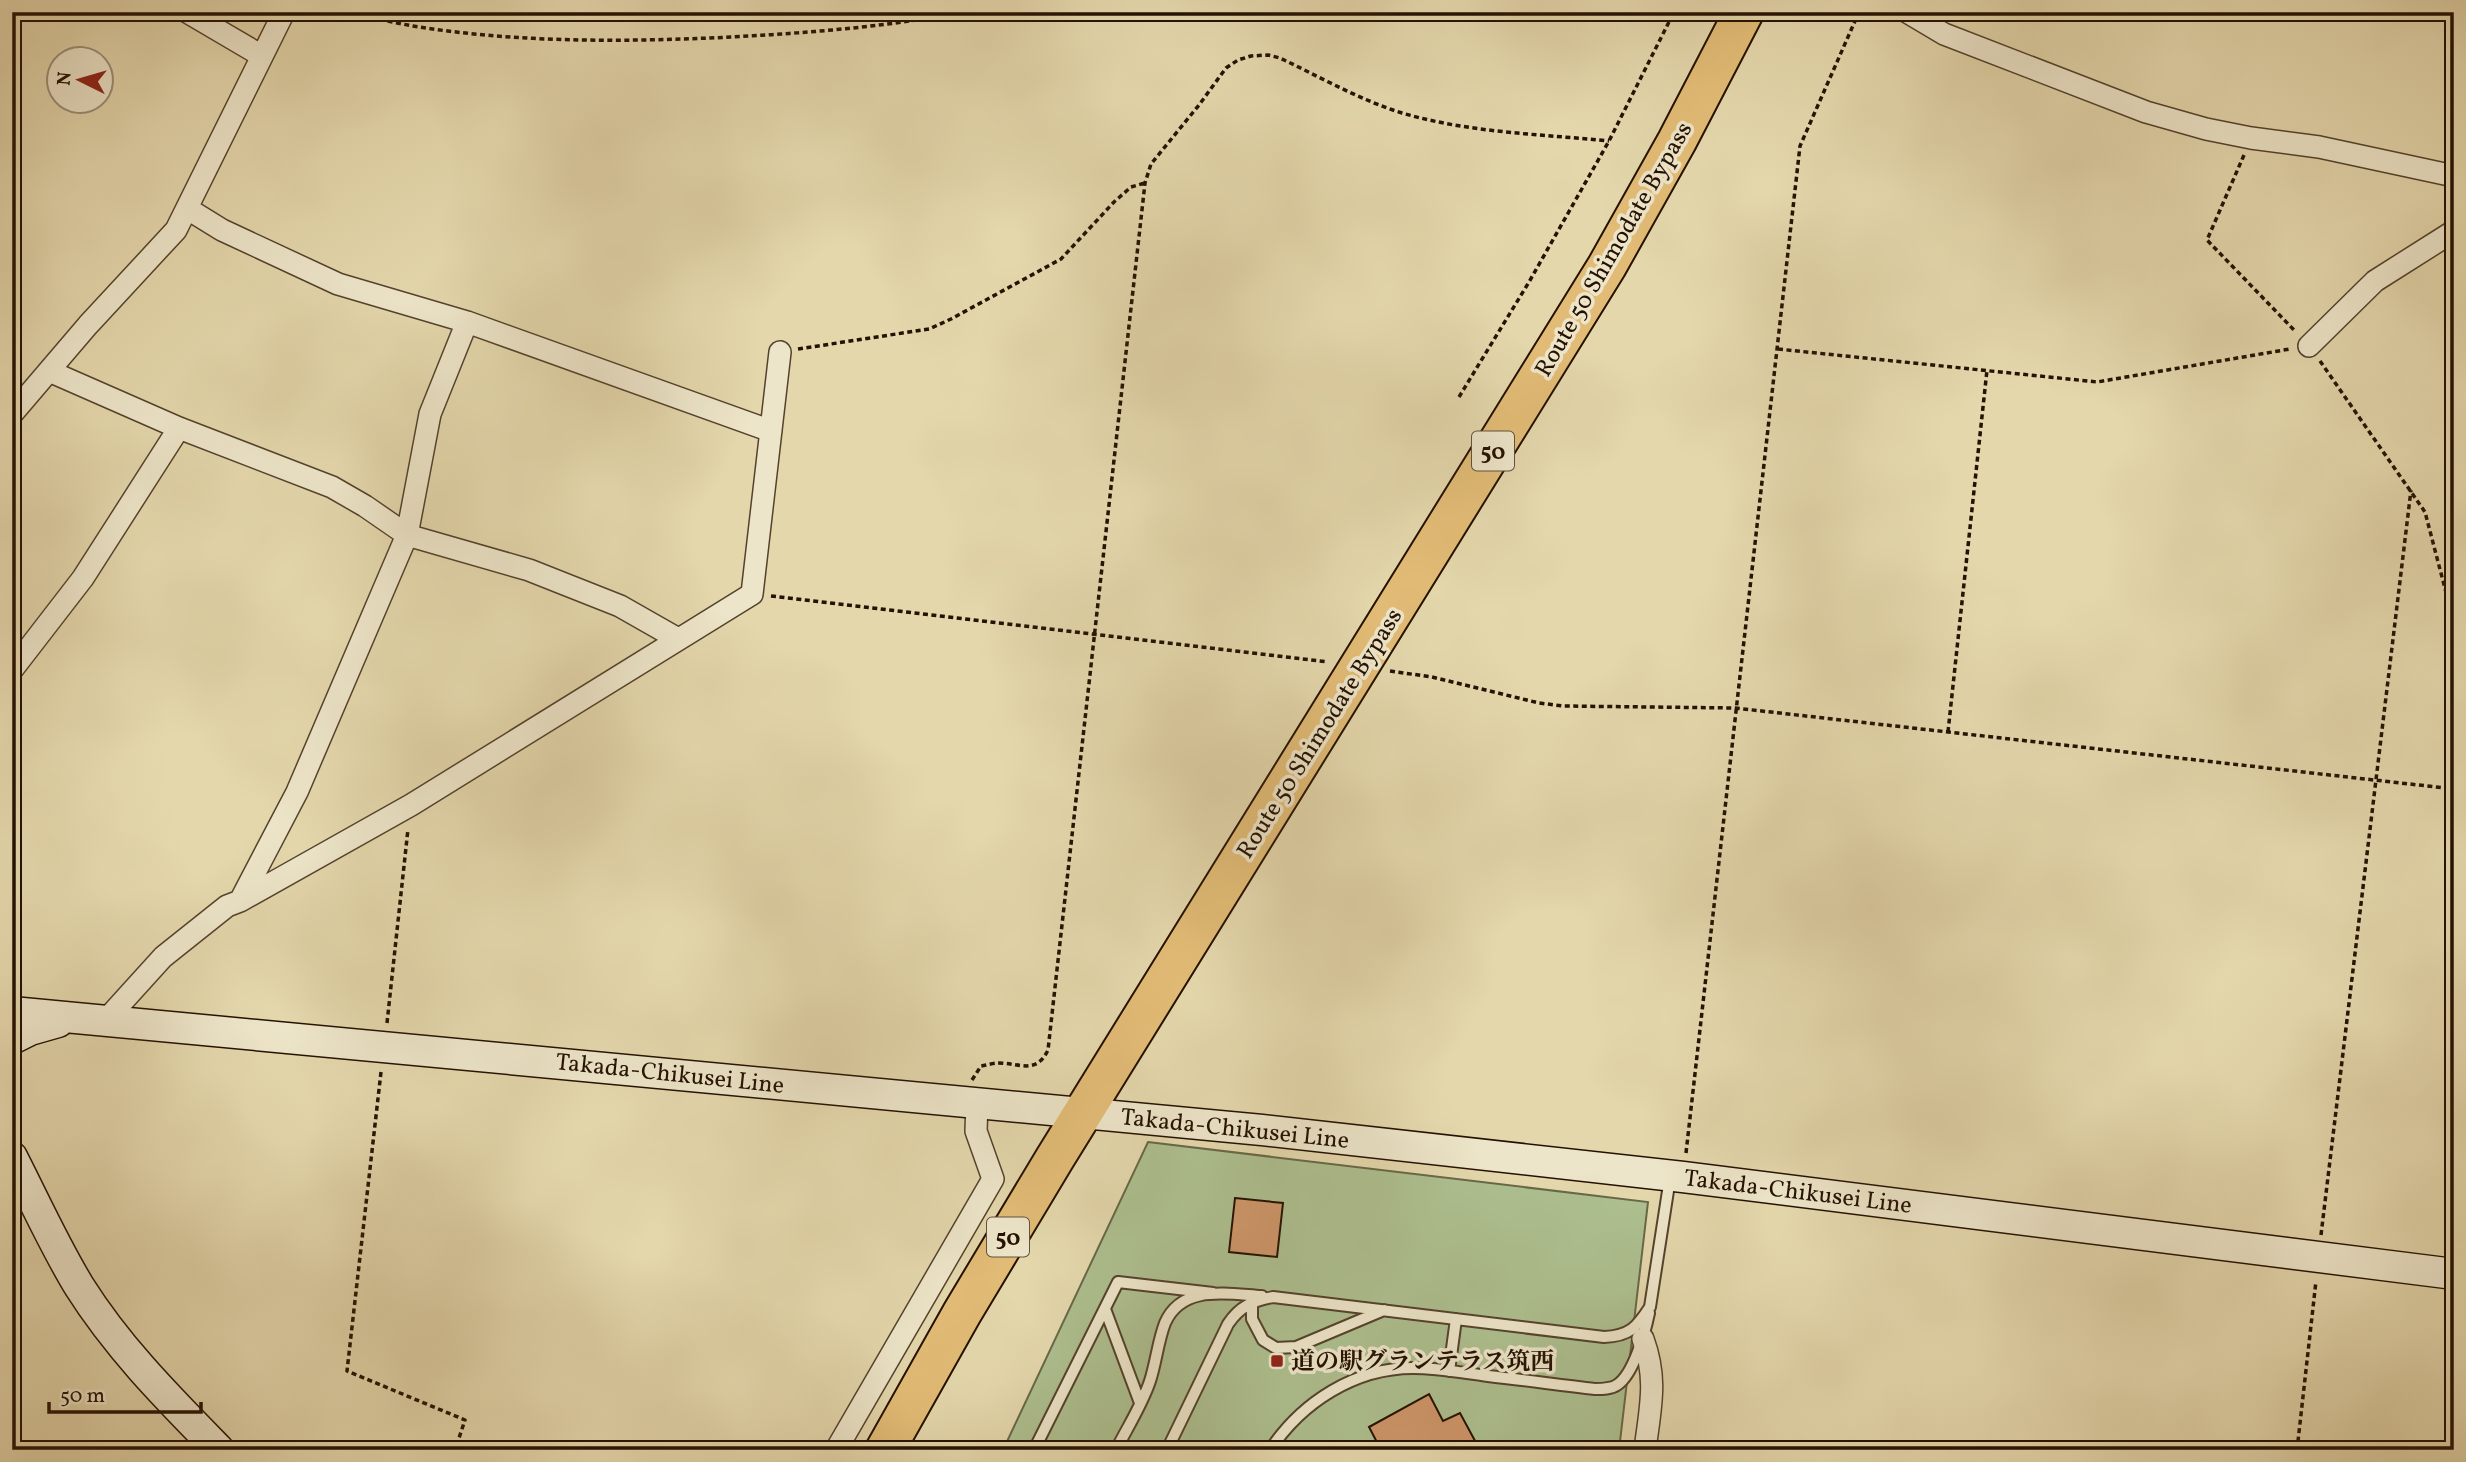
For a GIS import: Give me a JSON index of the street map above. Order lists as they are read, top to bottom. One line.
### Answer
{"streets":{"highway":["Route 50 Shimodate Bypass","50"],"main road":["Takada-Chikusei Line"]},"crossings":[["Route 50 Shimodate Bypass","Takada-Chikusei Line"]],"places":{"transit":["道の駅グランテラス筑西"]},"scale_bar":"50 m","north":"left"}
